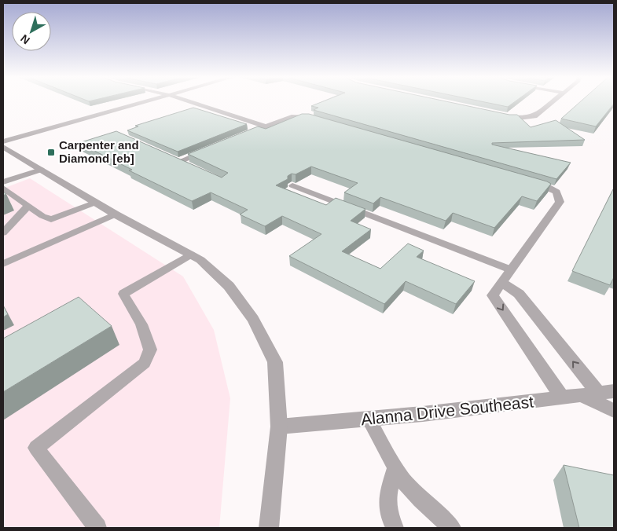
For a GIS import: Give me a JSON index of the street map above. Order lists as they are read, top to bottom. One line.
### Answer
{"streets":{"street":["Alanna Drive Southeast"]},"places":{"transit":["Carpenter and Diamond [eb]"]},"north":"bottom left"}
